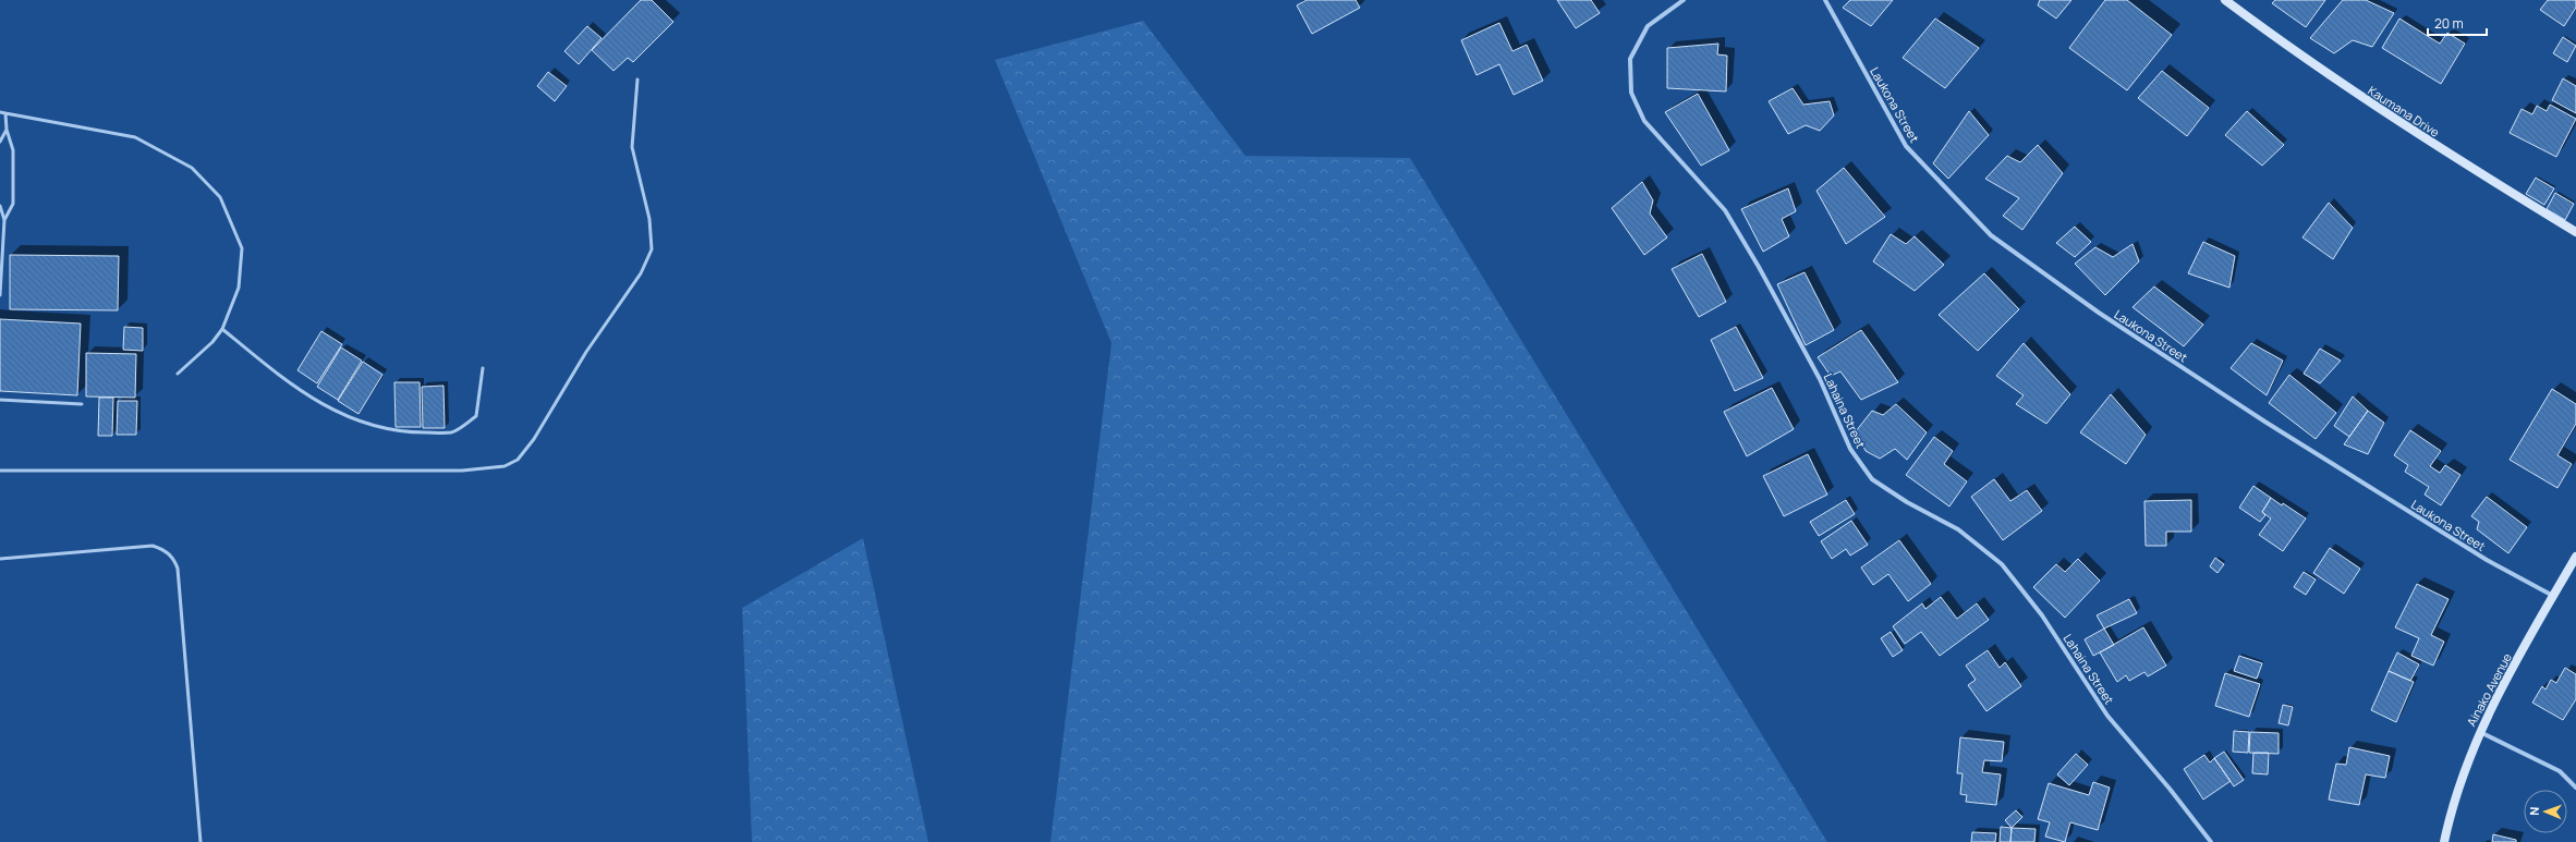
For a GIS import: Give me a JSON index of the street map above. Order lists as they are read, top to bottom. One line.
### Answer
{"streets":{"street":["Laukona Street","Kaumana Drive","Lahaina Street","Ainako Avenue"]},"crossings":[["Laukona Street","Ainako Avenue"]],"scale_bar":"20 m","north":"left"}
